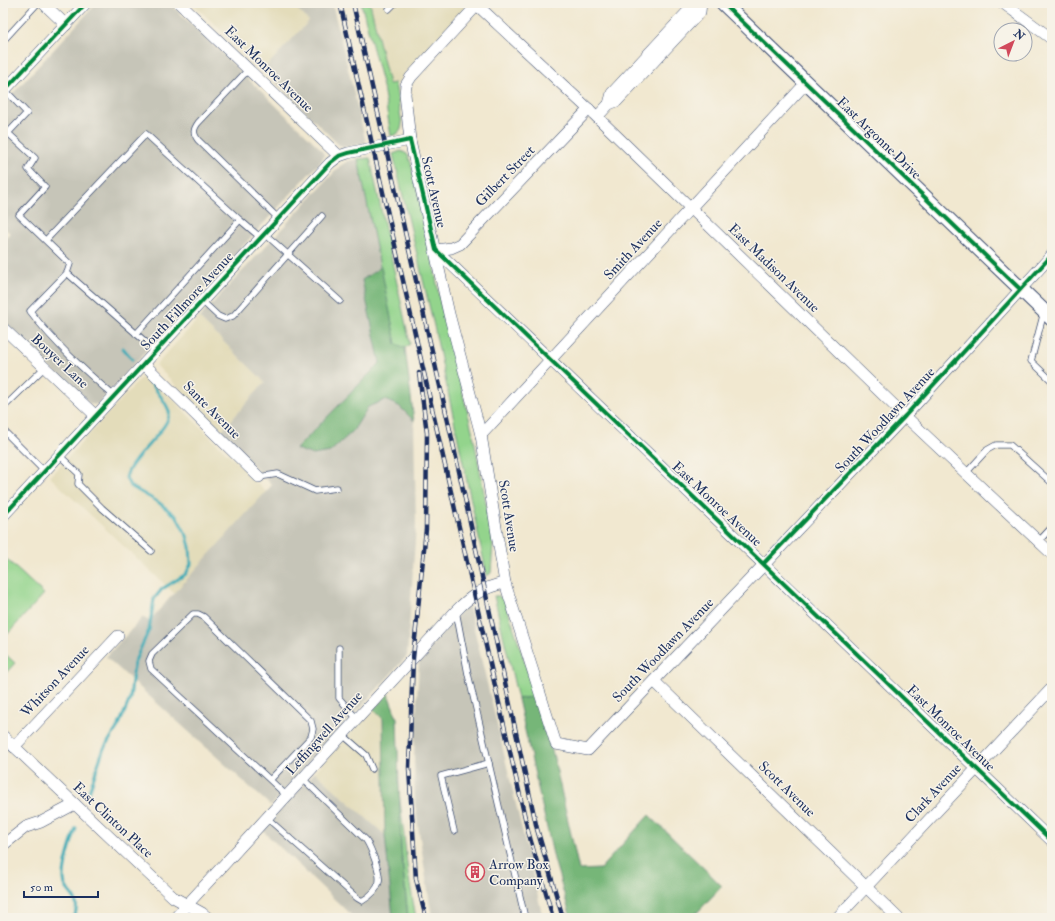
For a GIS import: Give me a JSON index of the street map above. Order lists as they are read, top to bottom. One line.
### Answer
{"streets":{"street":["East Monroe Avenue","East Argonne Drive","Gilbert Street","Scott Avenue","Smith Avenue","East Madison Avenue","South Fillmore Avenue","Bouyer Lane","Sante Avenue","South Woodlawn Avenue","Whitson Avenue","Leffingwell Avenue","Clark Avenue","East Clinton Place"]},"crossings":[["East Monroe Avenue","Gilbert Street"],["East Monroe Avenue","Scott Avenue"],["East Monroe Avenue","Smith Avenue"],["East Monroe Avenue","South Fillmore Avenue"],["East Monroe Avenue","South Woodlawn Avenue"],["East Monroe Avenue","Clark Avenue"],["East Argonne Drive","Smith Avenue"],["East Argonne Drive","South Woodlawn Avenue"],["Gilbert Street","Scott Avenue"],["Gilbert Street","East Madison Avenue"],["Scott Avenue","Smith Avenue"],["Scott Avenue","South Fillmore Avenue"],["Scott Avenue","South Woodlawn Avenue"],["Scott Avenue","Leffingwell Avenue"],["Scott Avenue","Clark Avenue"],["Smith Avenue","East Madison Avenue"],["East Madison Avenue","South Woodlawn Avenue"],["South Fillmore Avenue","Bouyer Lane"],["South Fillmore Avenue","Sante Avenue"],["Whitson Avenue","East Clinton Place"],["Leffingwell Avenue","East Clinton Place"]],"places":{"building":["Arrow Box Company"]},"scale_bar":"50 m","north":"top right"}
